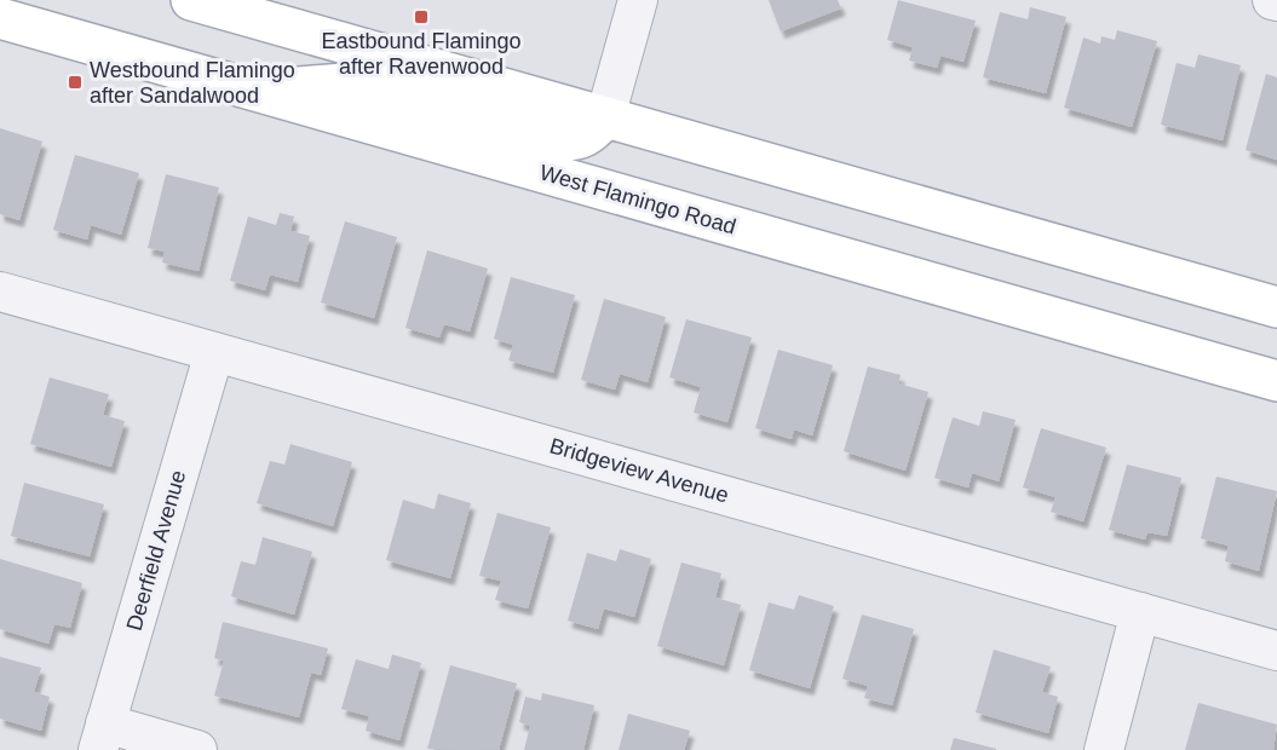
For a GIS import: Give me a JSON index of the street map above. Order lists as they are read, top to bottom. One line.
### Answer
{"streets":{"main road":["West Flamingo Road"],"street":["Bridgeview Avenue","Deerfield Avenue"]},"crossings":[["Bridgeview Avenue","Deerfield Avenue"]],"places":{"transit":["Eastbound Flamingo after Ravenwood","Westbound Flamingo after Sandalwood"]}}
